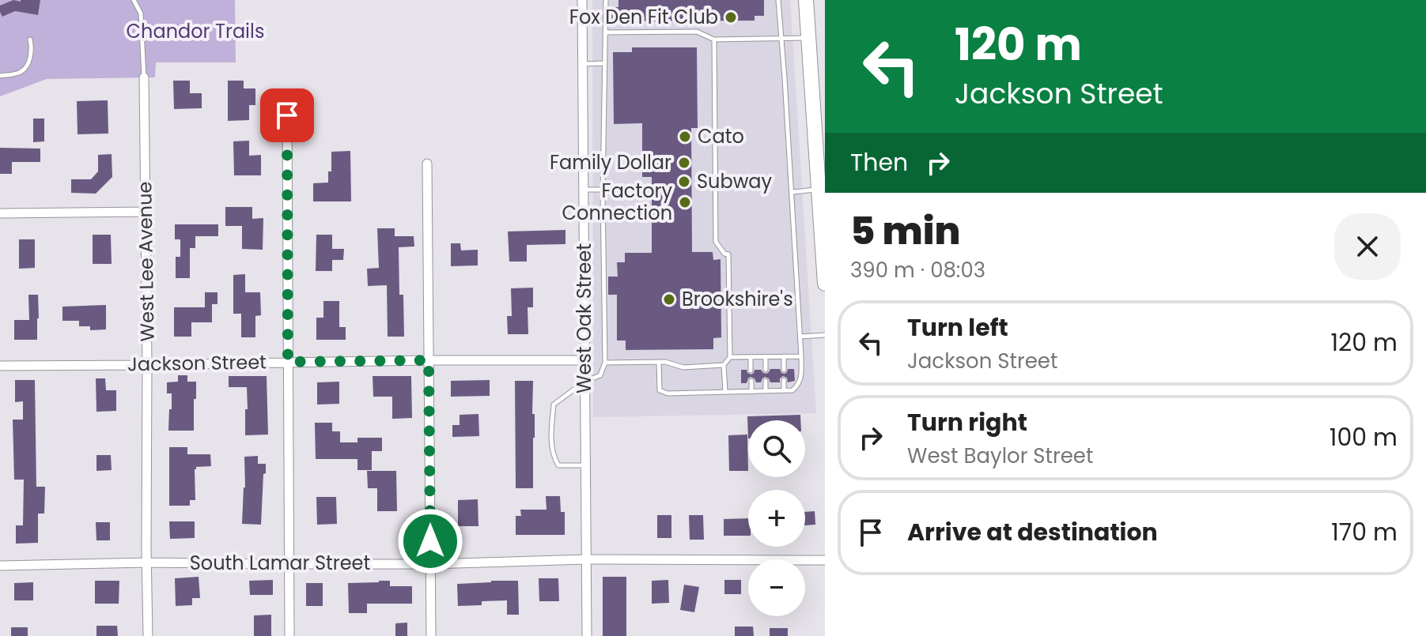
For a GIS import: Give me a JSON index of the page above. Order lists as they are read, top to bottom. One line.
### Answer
{"streets":{"street":["West Lee Avenue","West Oak Street","Jackson Street","South Lamar Street"]},"crossings":[["West Lee Avenue","Jackson Street"],["West Lee Avenue","South Lamar Street"],["West Oak Street","Jackson Street"],["West Oak Street","South Lamar Street"]],"parks":["Chandor Trails"],"places":["Fox Den Fit Club","Cato","Family Dollar","Subway","Factory Connection","Brookshire's"],"page":{"turn":["120 m","Jackson Street"],"then":"Then","heading":["5 min","390 m · 08:03"],"list":[{"name":"Turn left","note":"Jackson Street","value":"120 m"},{"name":"Turn right","note":"West Baylor Street","value":"100 m"},{"name":"Arrive at destination","value":"170 m"}],"map_buttons":["+","−"]}}
